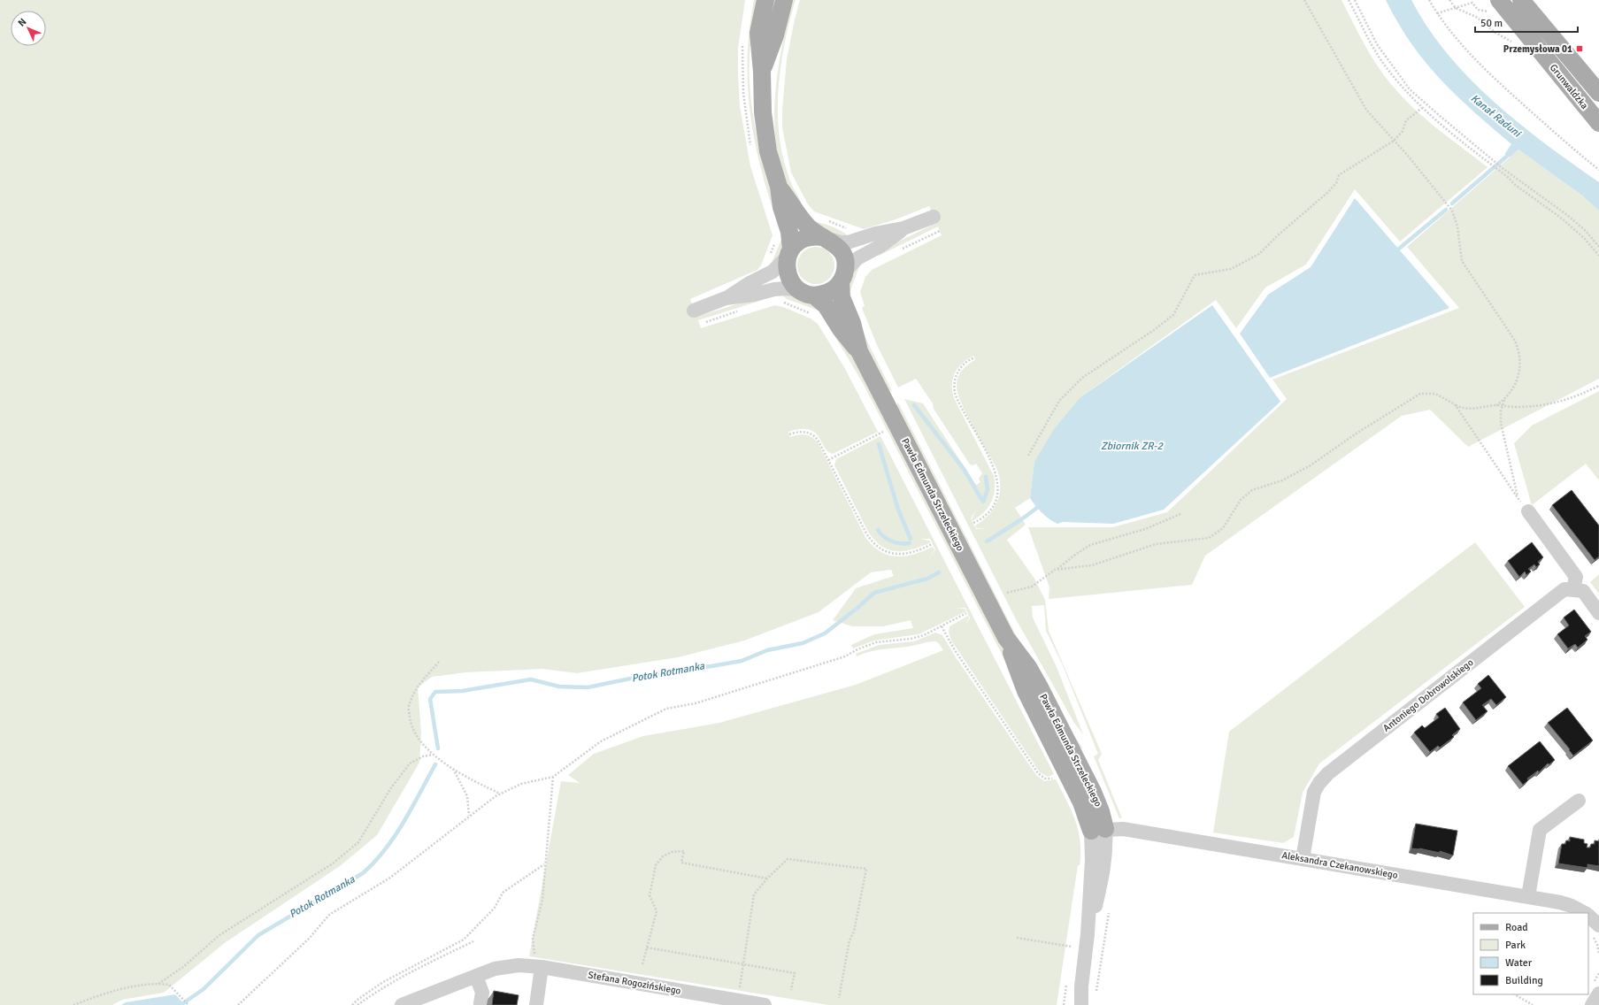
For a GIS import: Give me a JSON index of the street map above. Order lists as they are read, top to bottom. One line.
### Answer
{"streets":{"main road":["Grunwaldzka","Pawła Edmunda Strzeleckiego"],"street":["Antoniego Dobrowolskiego","Aleksandra Czekanowskiego","Stefana Rogozińskiego"]},"crossings":[["Pawła Edmunda Strzeleckiego","Aleksandra Czekanowskiego"],["Antoniego Dobrowolskiego","Aleksandra Czekanowskiego"]],"water":["Kanał Raduni","Zbiornik ZR-2","Potok Rotmanka"],"places":{"transit":["Przemysłowa 01"]},"legend":["Road","Park","Water","Building"],"scale_bar":"50 m","north":"top left"}
